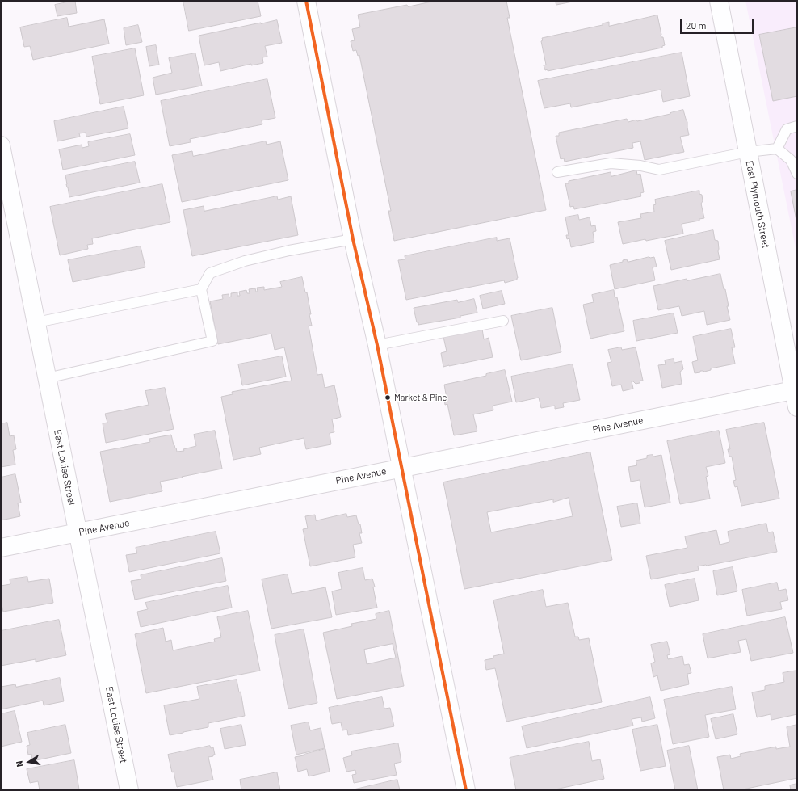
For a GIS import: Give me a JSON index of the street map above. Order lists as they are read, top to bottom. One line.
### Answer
{"streets":{"street":["East Plymouth Street","Pine Avenue","East Louise Street"]},"crossings":[["East Plymouth Street","Pine Avenue"],["Pine Avenue","East Louise Street"]],"places":["Market & Pine"],"scale_bar":"20 m","north":"left"}
